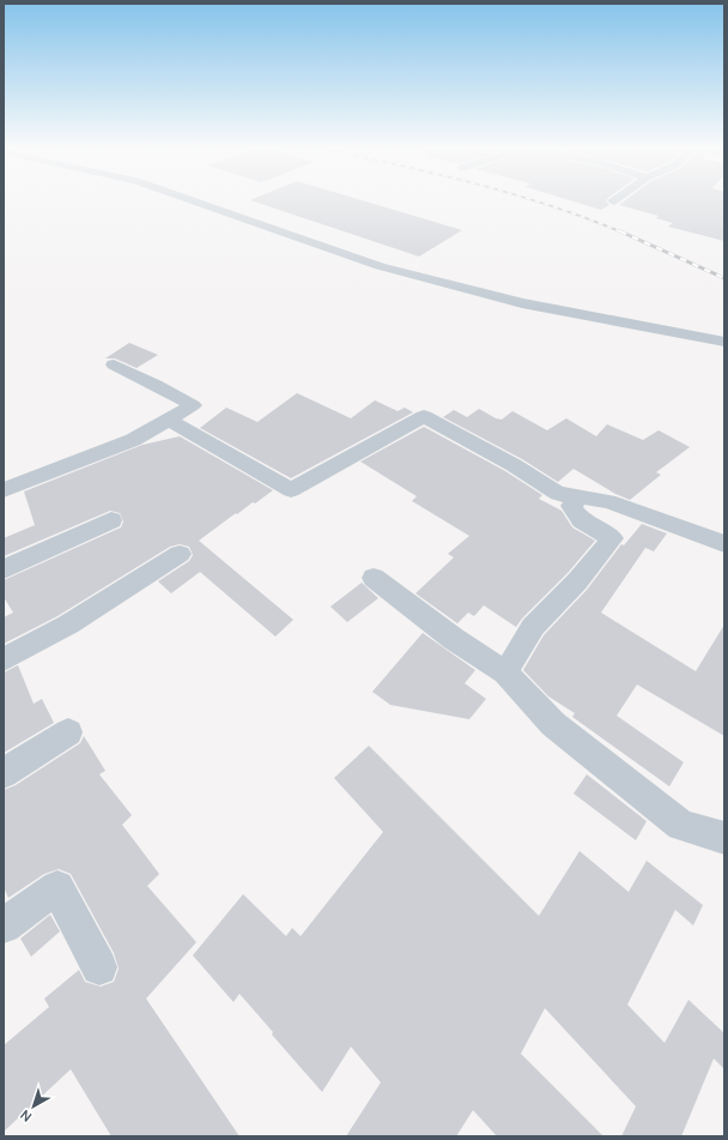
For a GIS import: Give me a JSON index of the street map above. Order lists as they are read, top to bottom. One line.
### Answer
{"north":"bottom left"}
